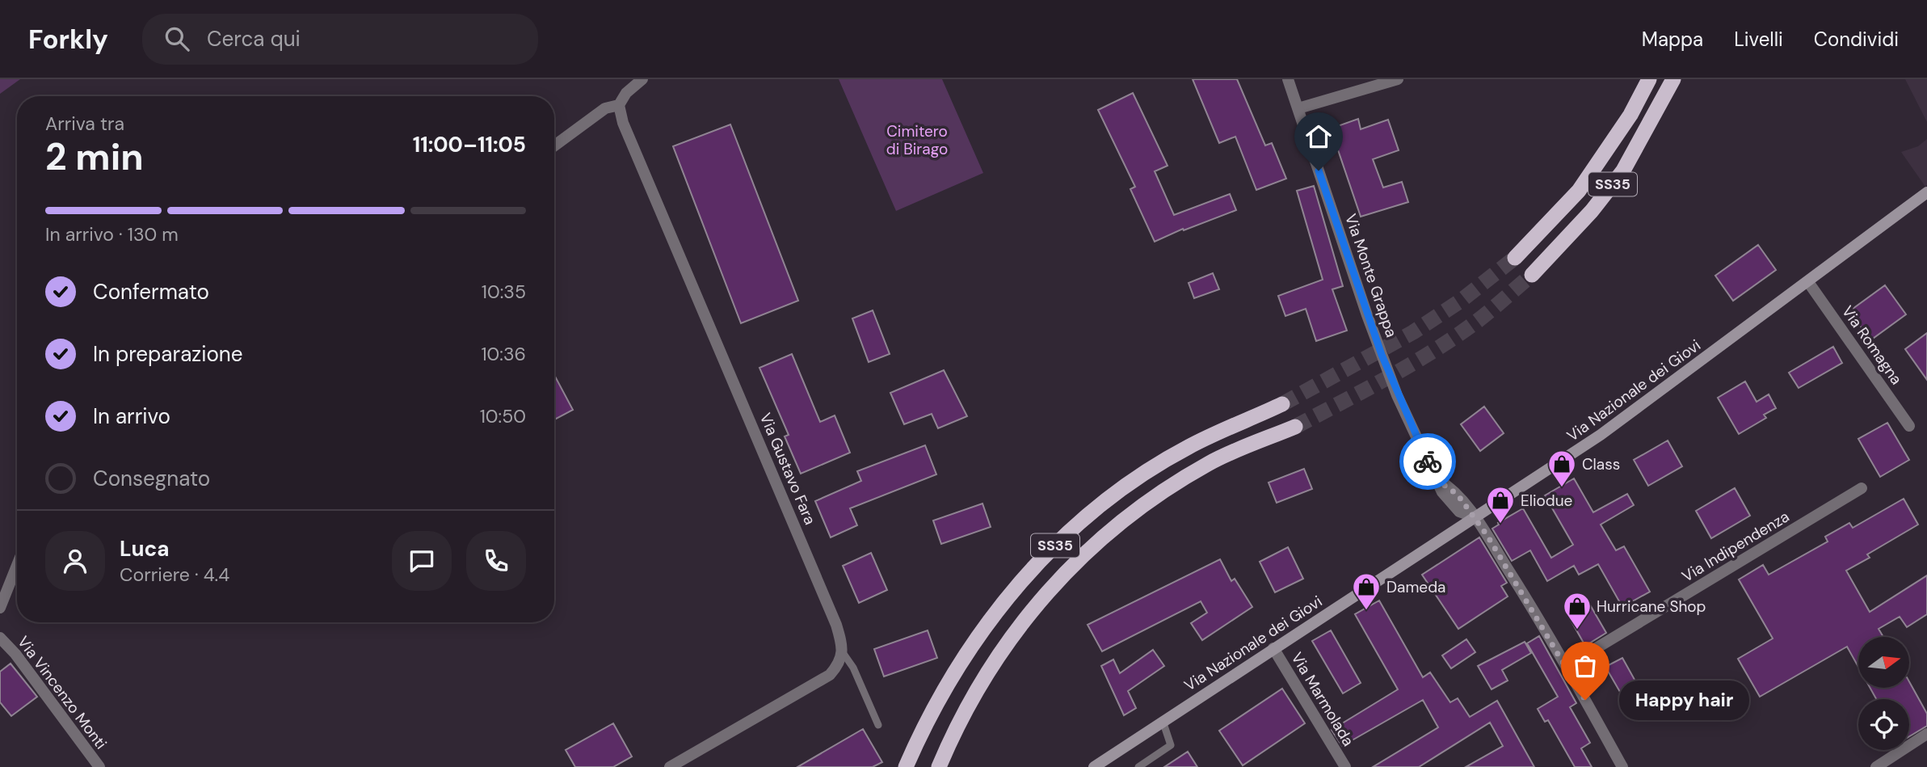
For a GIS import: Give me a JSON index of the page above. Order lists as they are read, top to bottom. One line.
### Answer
{"streets":{"highway":["SS35"],"main road":["Via Nazionale dei Giovi"],"street":["Via Monte Grappa","Via Romagna","Via Gustavo Fara","Via Indipendenza","Via Vincenzo Monti","Via Marmolada"]},"crossings":[["Via Monte Grappa","Via Nazionale dei Giovi"],["Via Monte Grappa","Via Indipendenza"],["Via Romagna","Via Nazionale dei Giovi"],["Via Nazionale dei Giovi","Via Marmolada"]],"parks":["Cimitero di Birago"],"places":{"shop":["Class","Eliodue","Dameda","Hurricane Shop"],"other":["Happy hair"]},"north":"right","page":{"header":"Forkly","search":"Cerca qui","nav":["Mappa","Livelli","Condividi"],"heading":["2 min","Arriva tra","11:00–11:05"],"panel":["Luca","Corriere · 4.4"],"bar":"In arrivo · 130 m","list":[["Confermato","10:35"],["In preparazione","10:36"],["In arrivo","10:50"],"Consegnato"],"bubble":"Happy hair"}}
